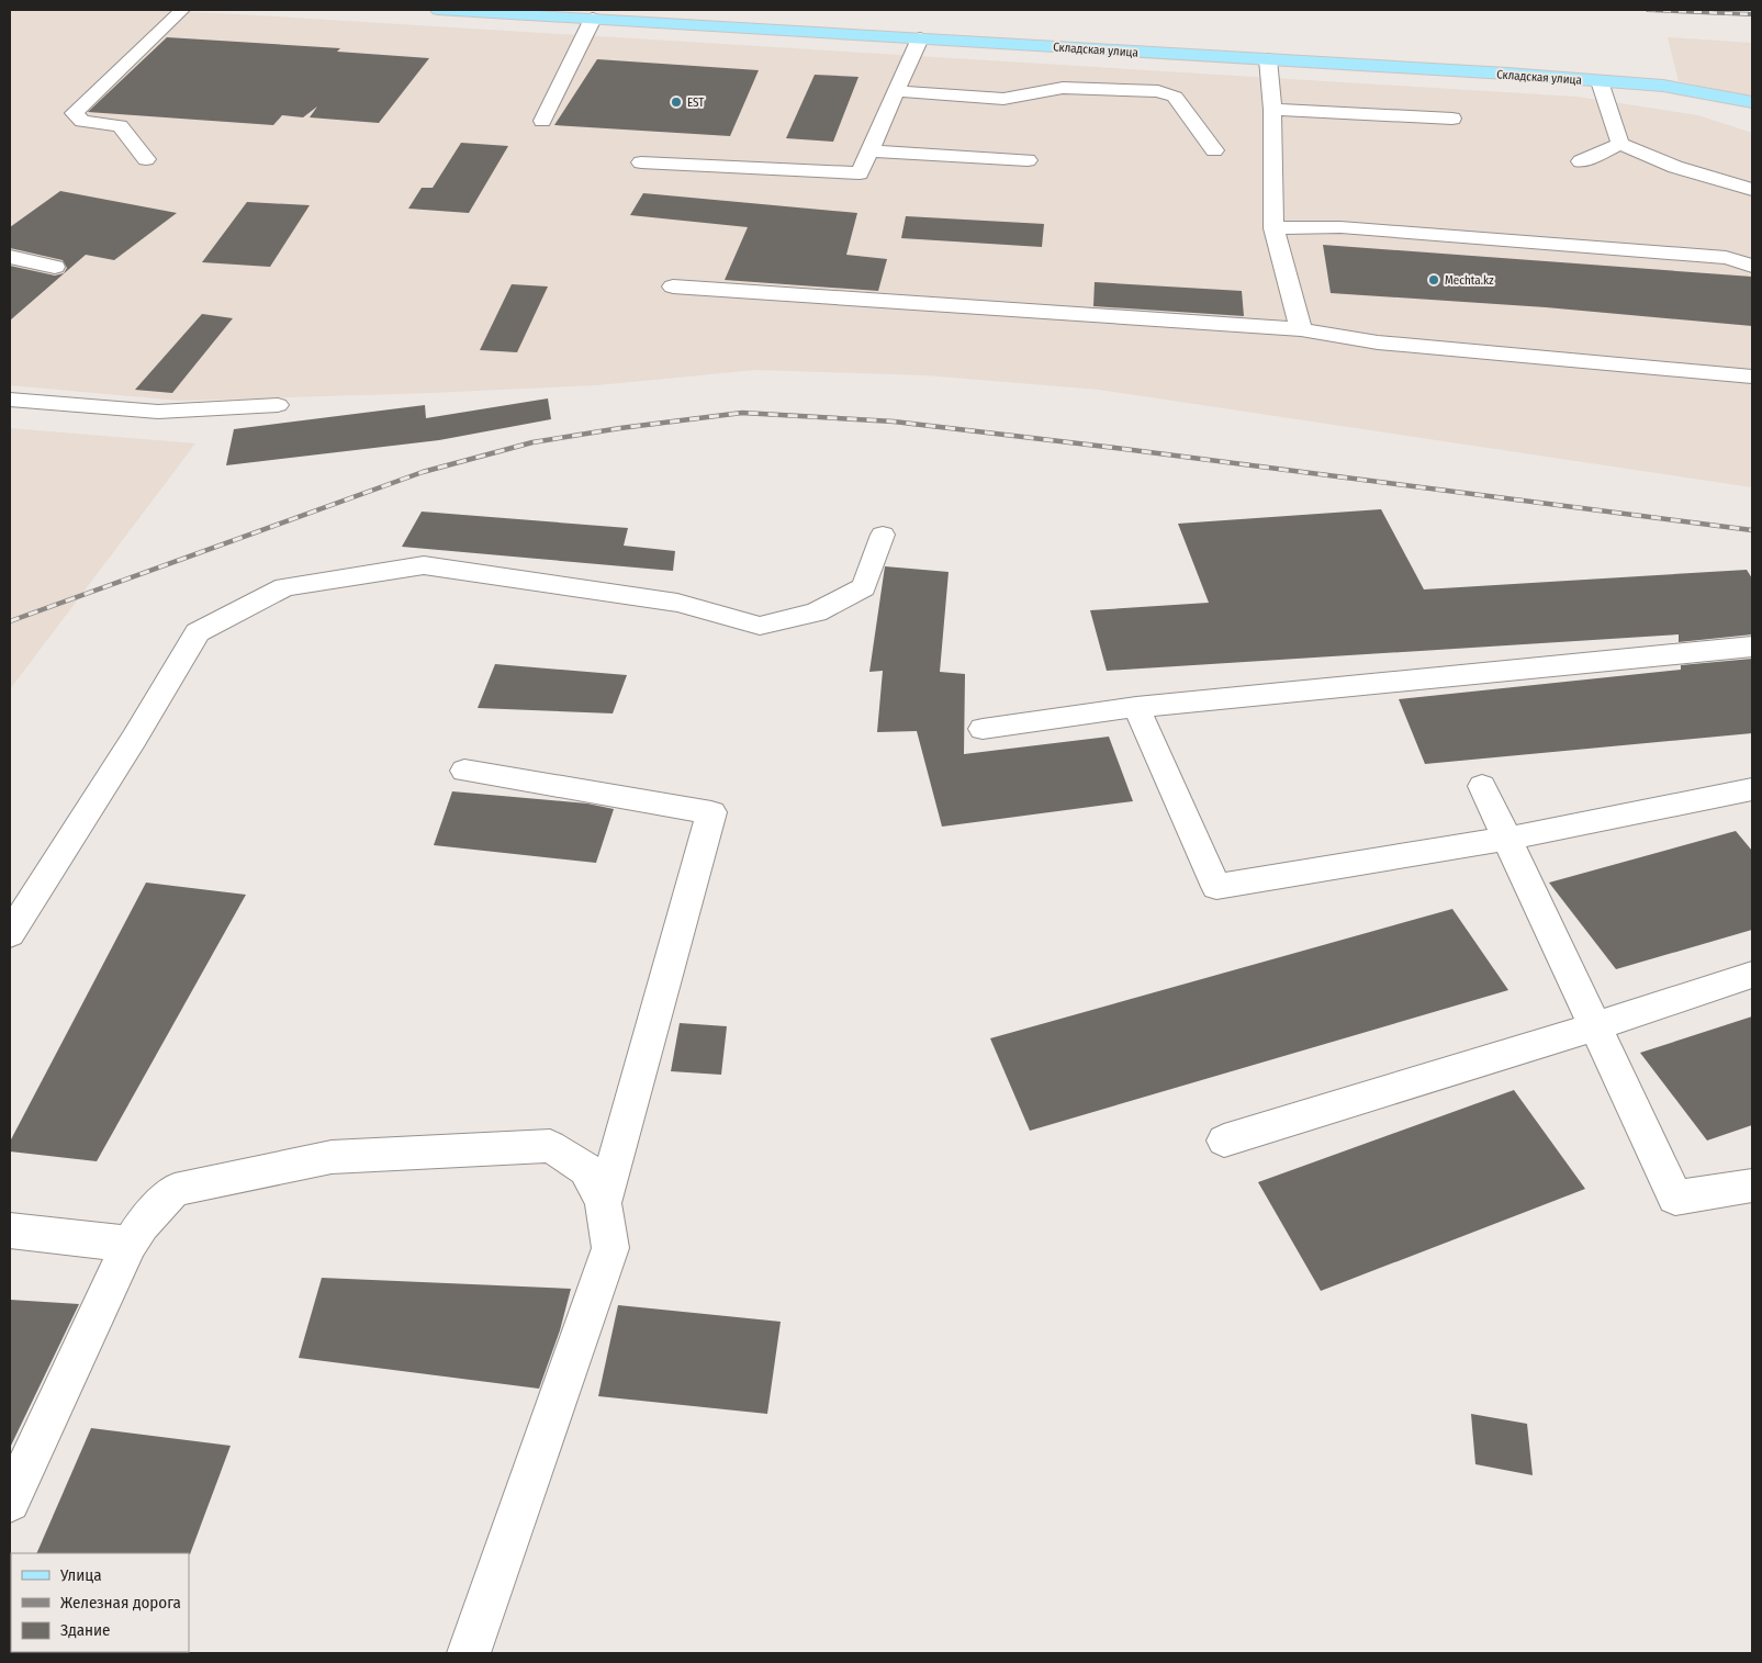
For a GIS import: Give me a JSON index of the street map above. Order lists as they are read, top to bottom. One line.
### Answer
{"streets":{"main road":["Складская улица"]},"places":["EST","Mechta.kz"],"legend":["Улица","Железная дорога","Здание"]}
